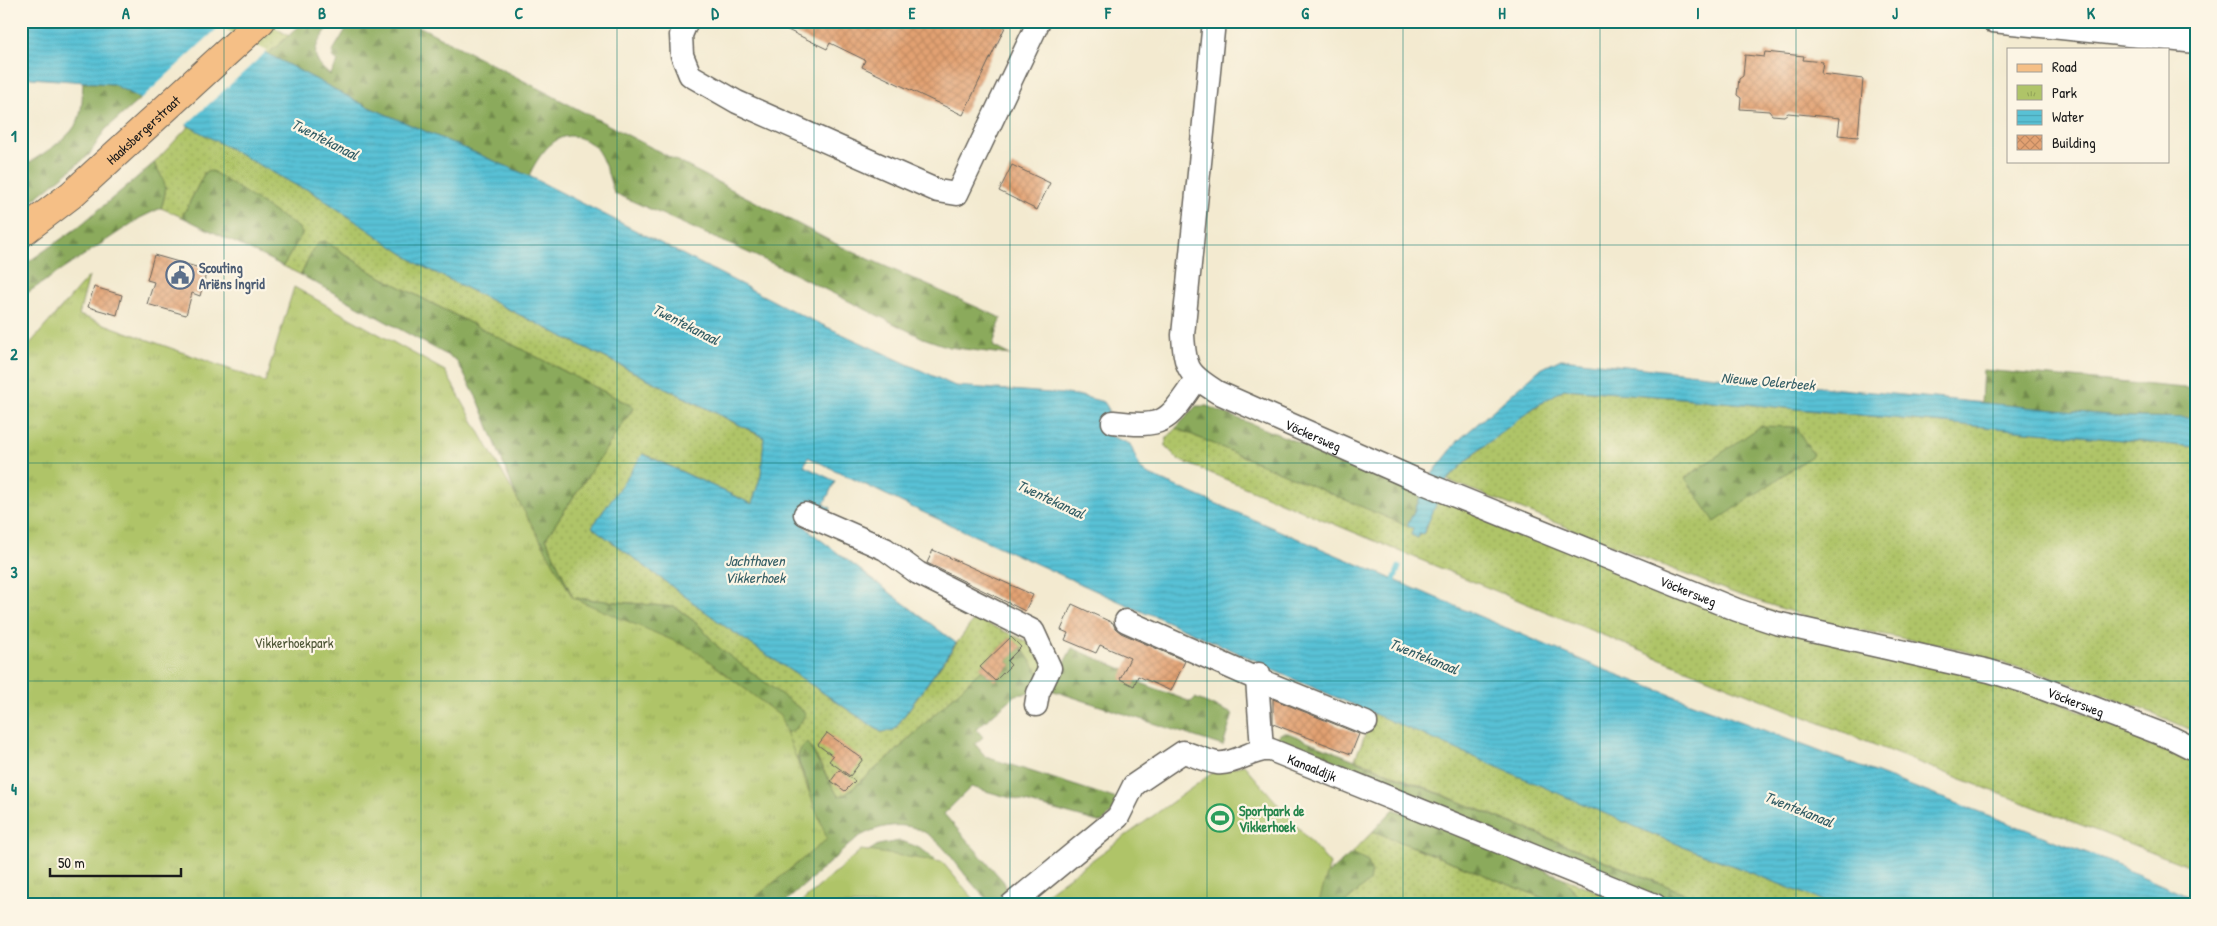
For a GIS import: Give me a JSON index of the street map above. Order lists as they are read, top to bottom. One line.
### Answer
{"streets":{"main road":["Haaksbergerstraat"],"street":["Vöckersweg","Kanaaldijk"]},"water":["Twentekanaal","Nieuwe Oelerbeek","Jachthaven Vikkerhoek"],"parks":["Vikkerhoekpark"],"places":{"public building":["Scouting Ariëns Ingrid"],"sports":["Sportpark de Vikkerhoek"]},"legend":["Road","Park","Water","Building"],"scale_bar":"50 m","grid":{"columns":["A","B","C","D","E","F","G","H","I","J","K"],"rows":["1","2","3","4"]}}
